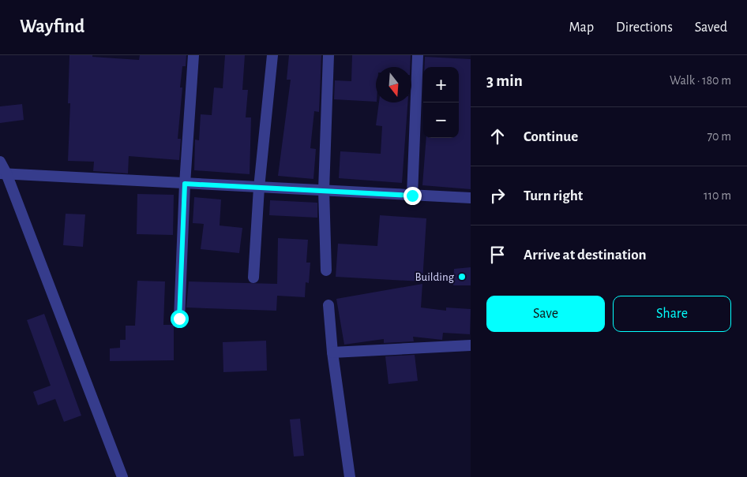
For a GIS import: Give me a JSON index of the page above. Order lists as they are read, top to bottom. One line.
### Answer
{"places":["Building"],"north":"bottom","page":{"header":"Wayfind","nav":["Map","Directions","Saved"],"heading":["3 min","Walk · 180 m"],"map_buttons":["+","−"],"list":[["Continue","70 m"],["Turn right","110 m"],"Arrive at destination"],"buttons":["Save","Share"]}}
